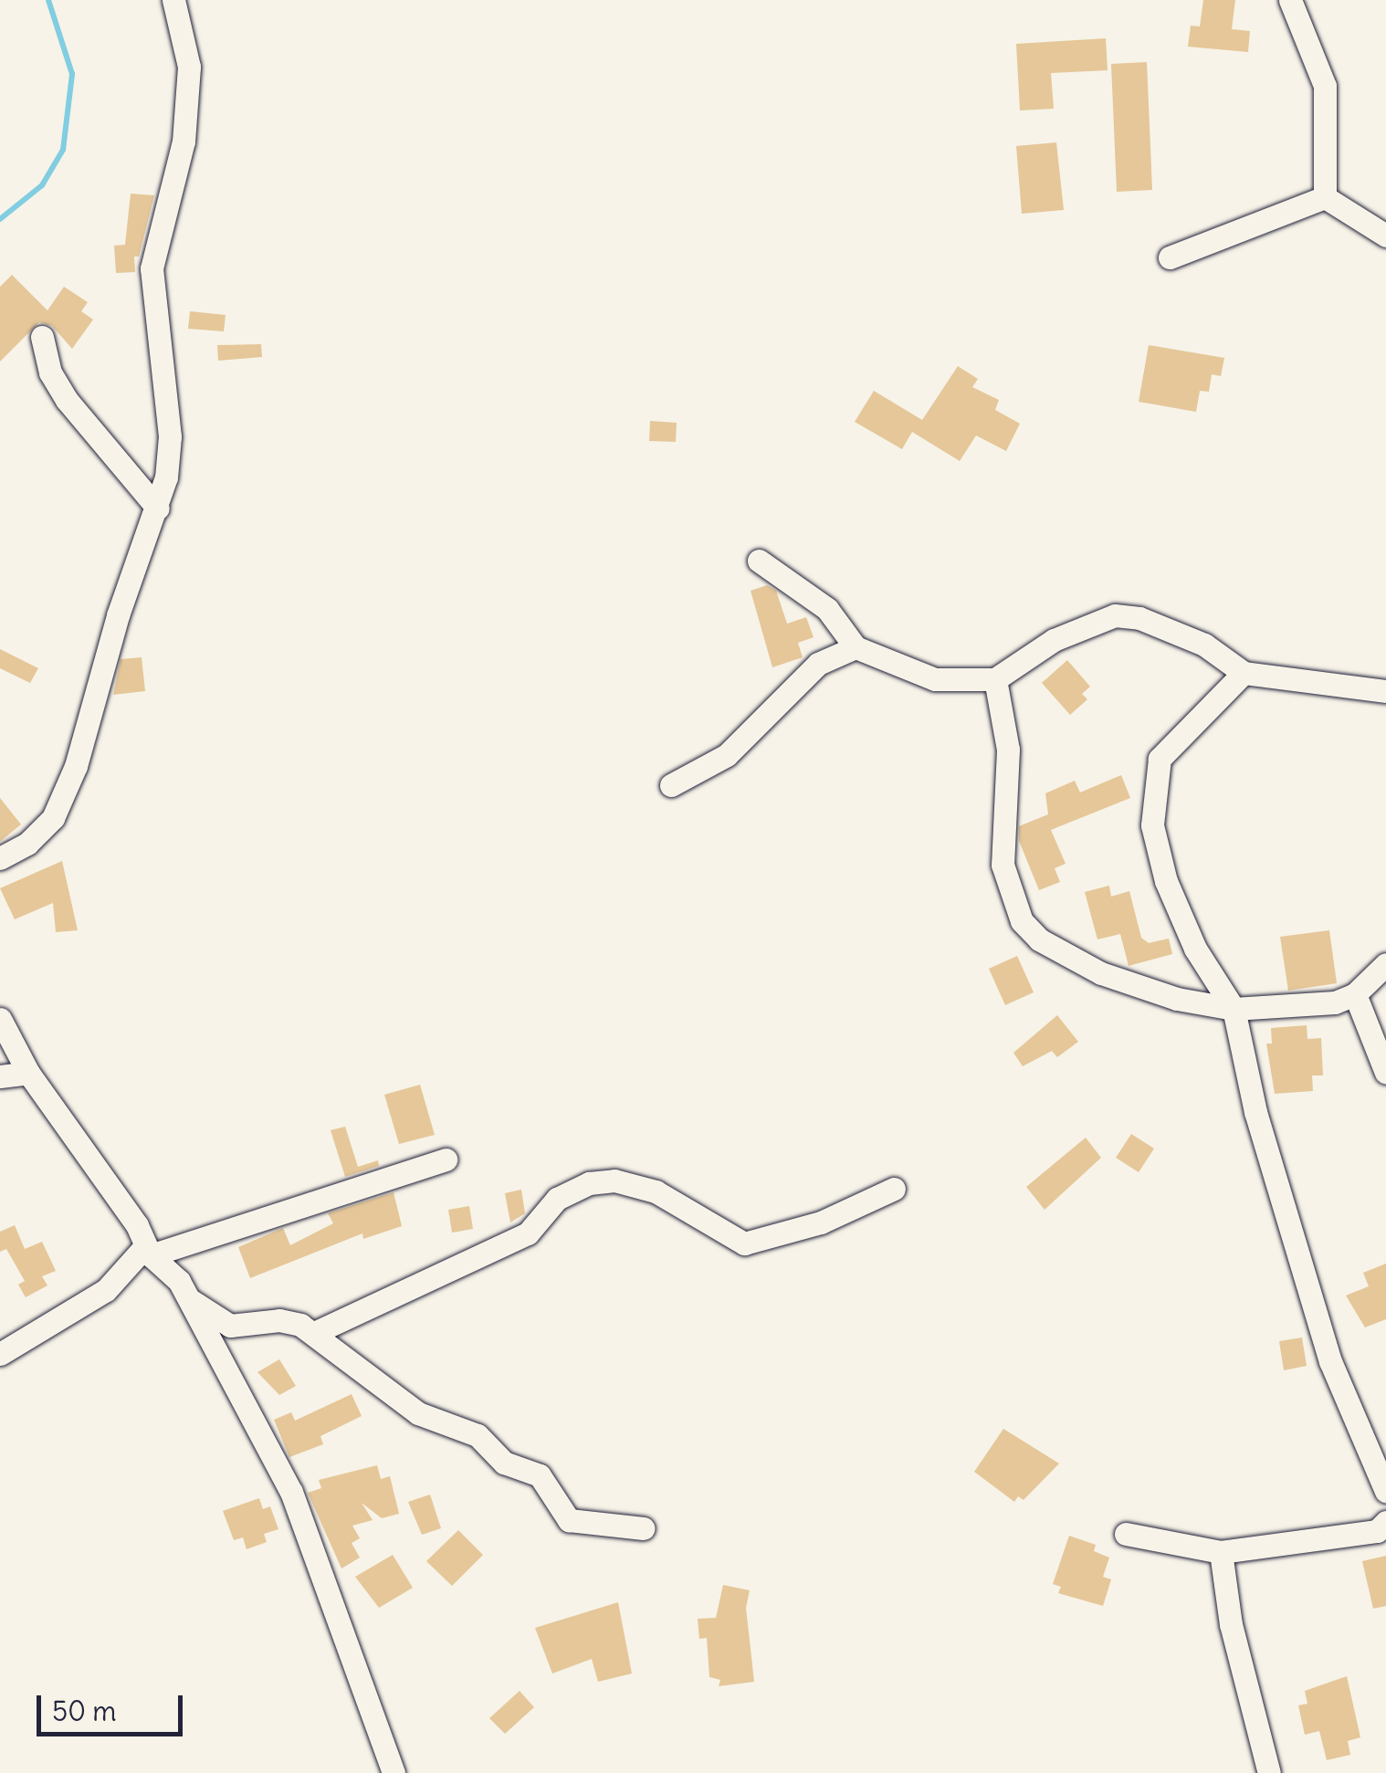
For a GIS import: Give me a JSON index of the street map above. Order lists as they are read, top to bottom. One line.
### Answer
{"scale_bar":"50 m"}
